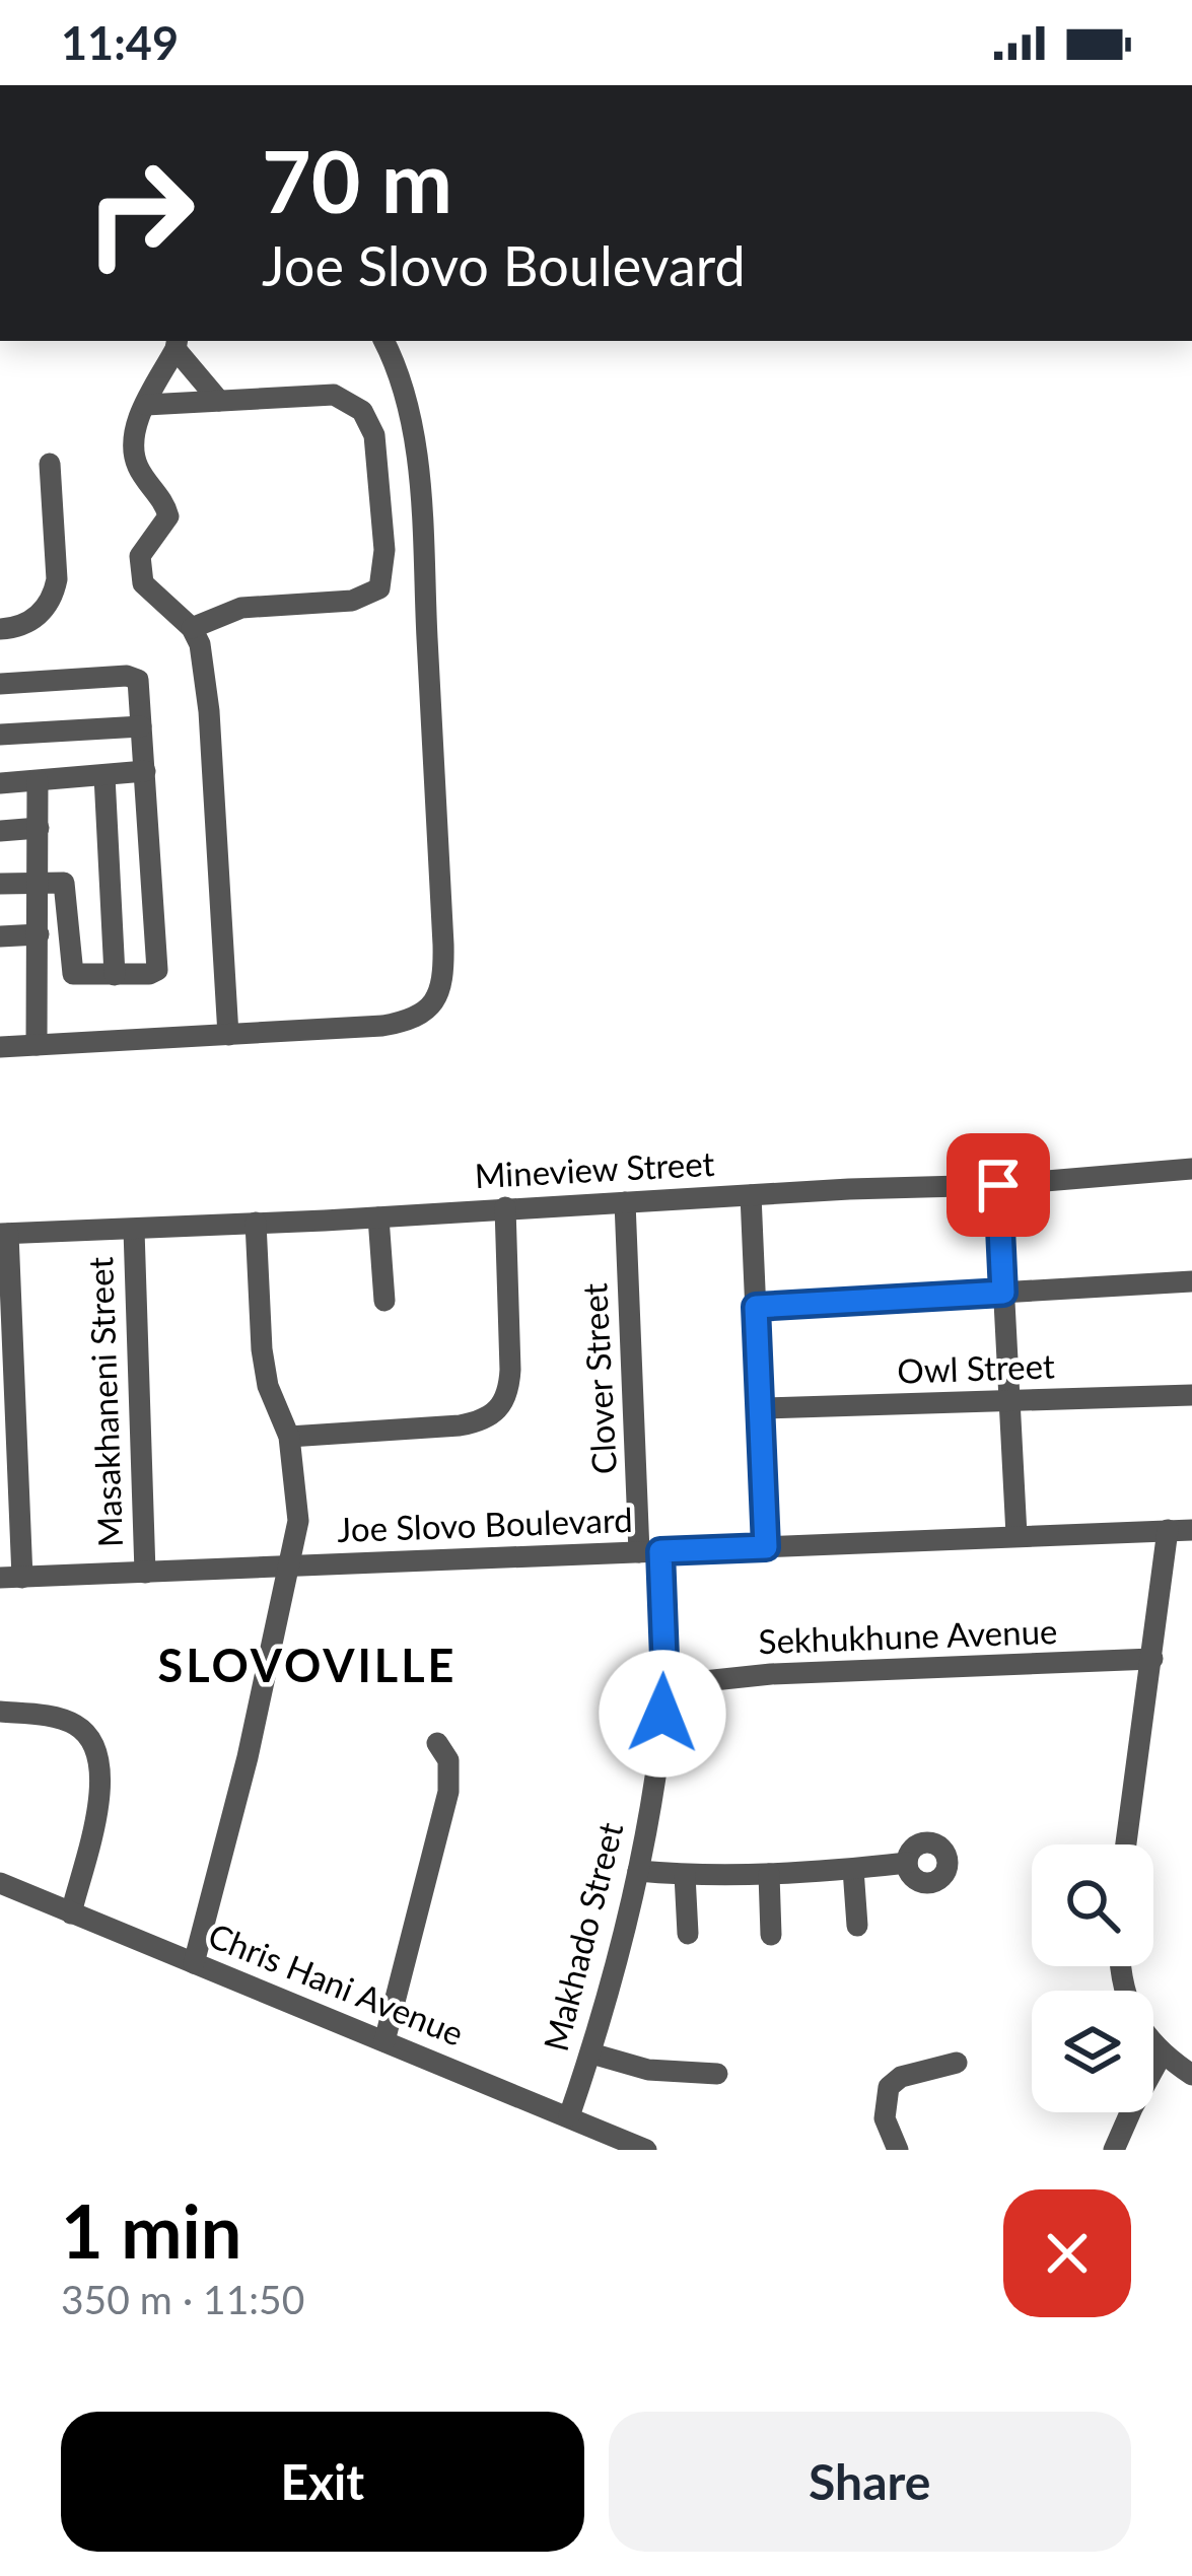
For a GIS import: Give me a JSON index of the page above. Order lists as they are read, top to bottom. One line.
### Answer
{"streets":{"street":["Mineview Street","Owl Street","Clover Street","Masakhaneni Street","Joe Slovo Boulevard","Sekhukhune Avenue","Makhado Street","Chris Hani Avenue"]},"crossings":[["Mineview Street","Clover Street"],["Mineview Street","Masakhaneni Street"],["Clover Street","Joe Slovo Boulevard"],["Clover Street","Makhado Street"],["Masakhaneni Street","Joe Slovo Boulevard"],["Joe Slovo Boulevard","Makhado Street"],["Sekhukhune Avenue","Makhado Street"],["Makhado Street","Chris Hani Avenue"]],"districts":["SLOVOVILLE"],"page":{"status":"11:49","turn":["70 m","Joe Slovo Boulevard"],"heading":["1 min","350 m · 11:50"],"buttons":["Exit","Share"]}}
